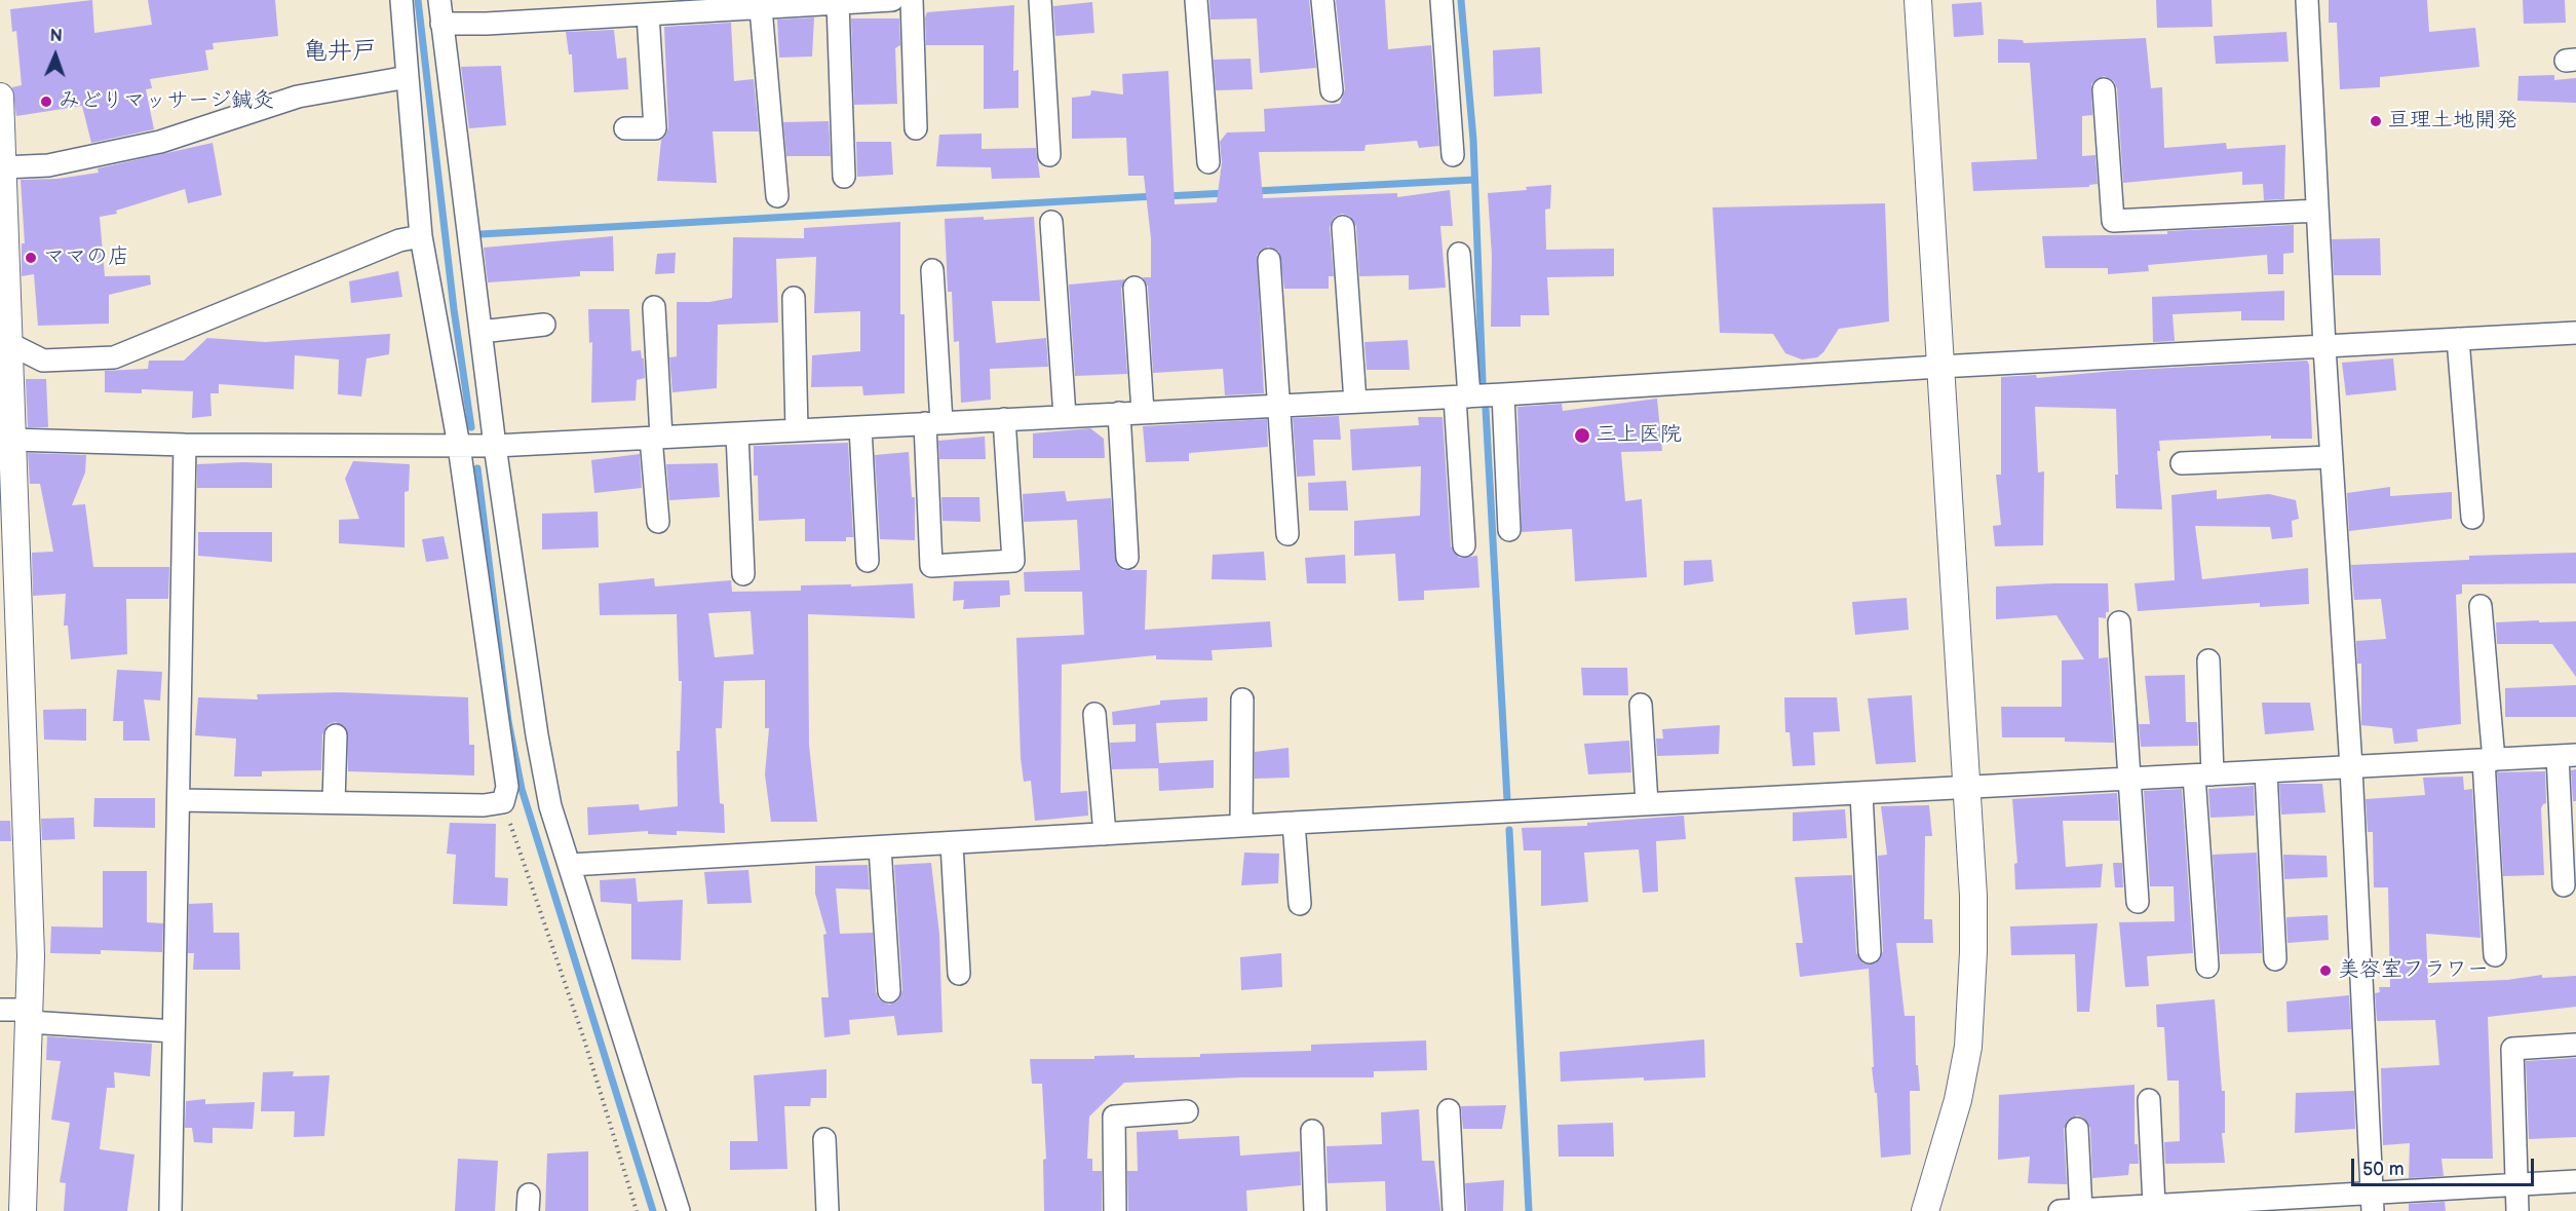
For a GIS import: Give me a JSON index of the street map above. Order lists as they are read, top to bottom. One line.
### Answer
{"districts":["亀井戸"],"places":["みどりマッサージ鍼灸","亘理土地開発","ママの店","三上医院","美容室フラワー"],"scale_bar":"50 m","north":"top"}
